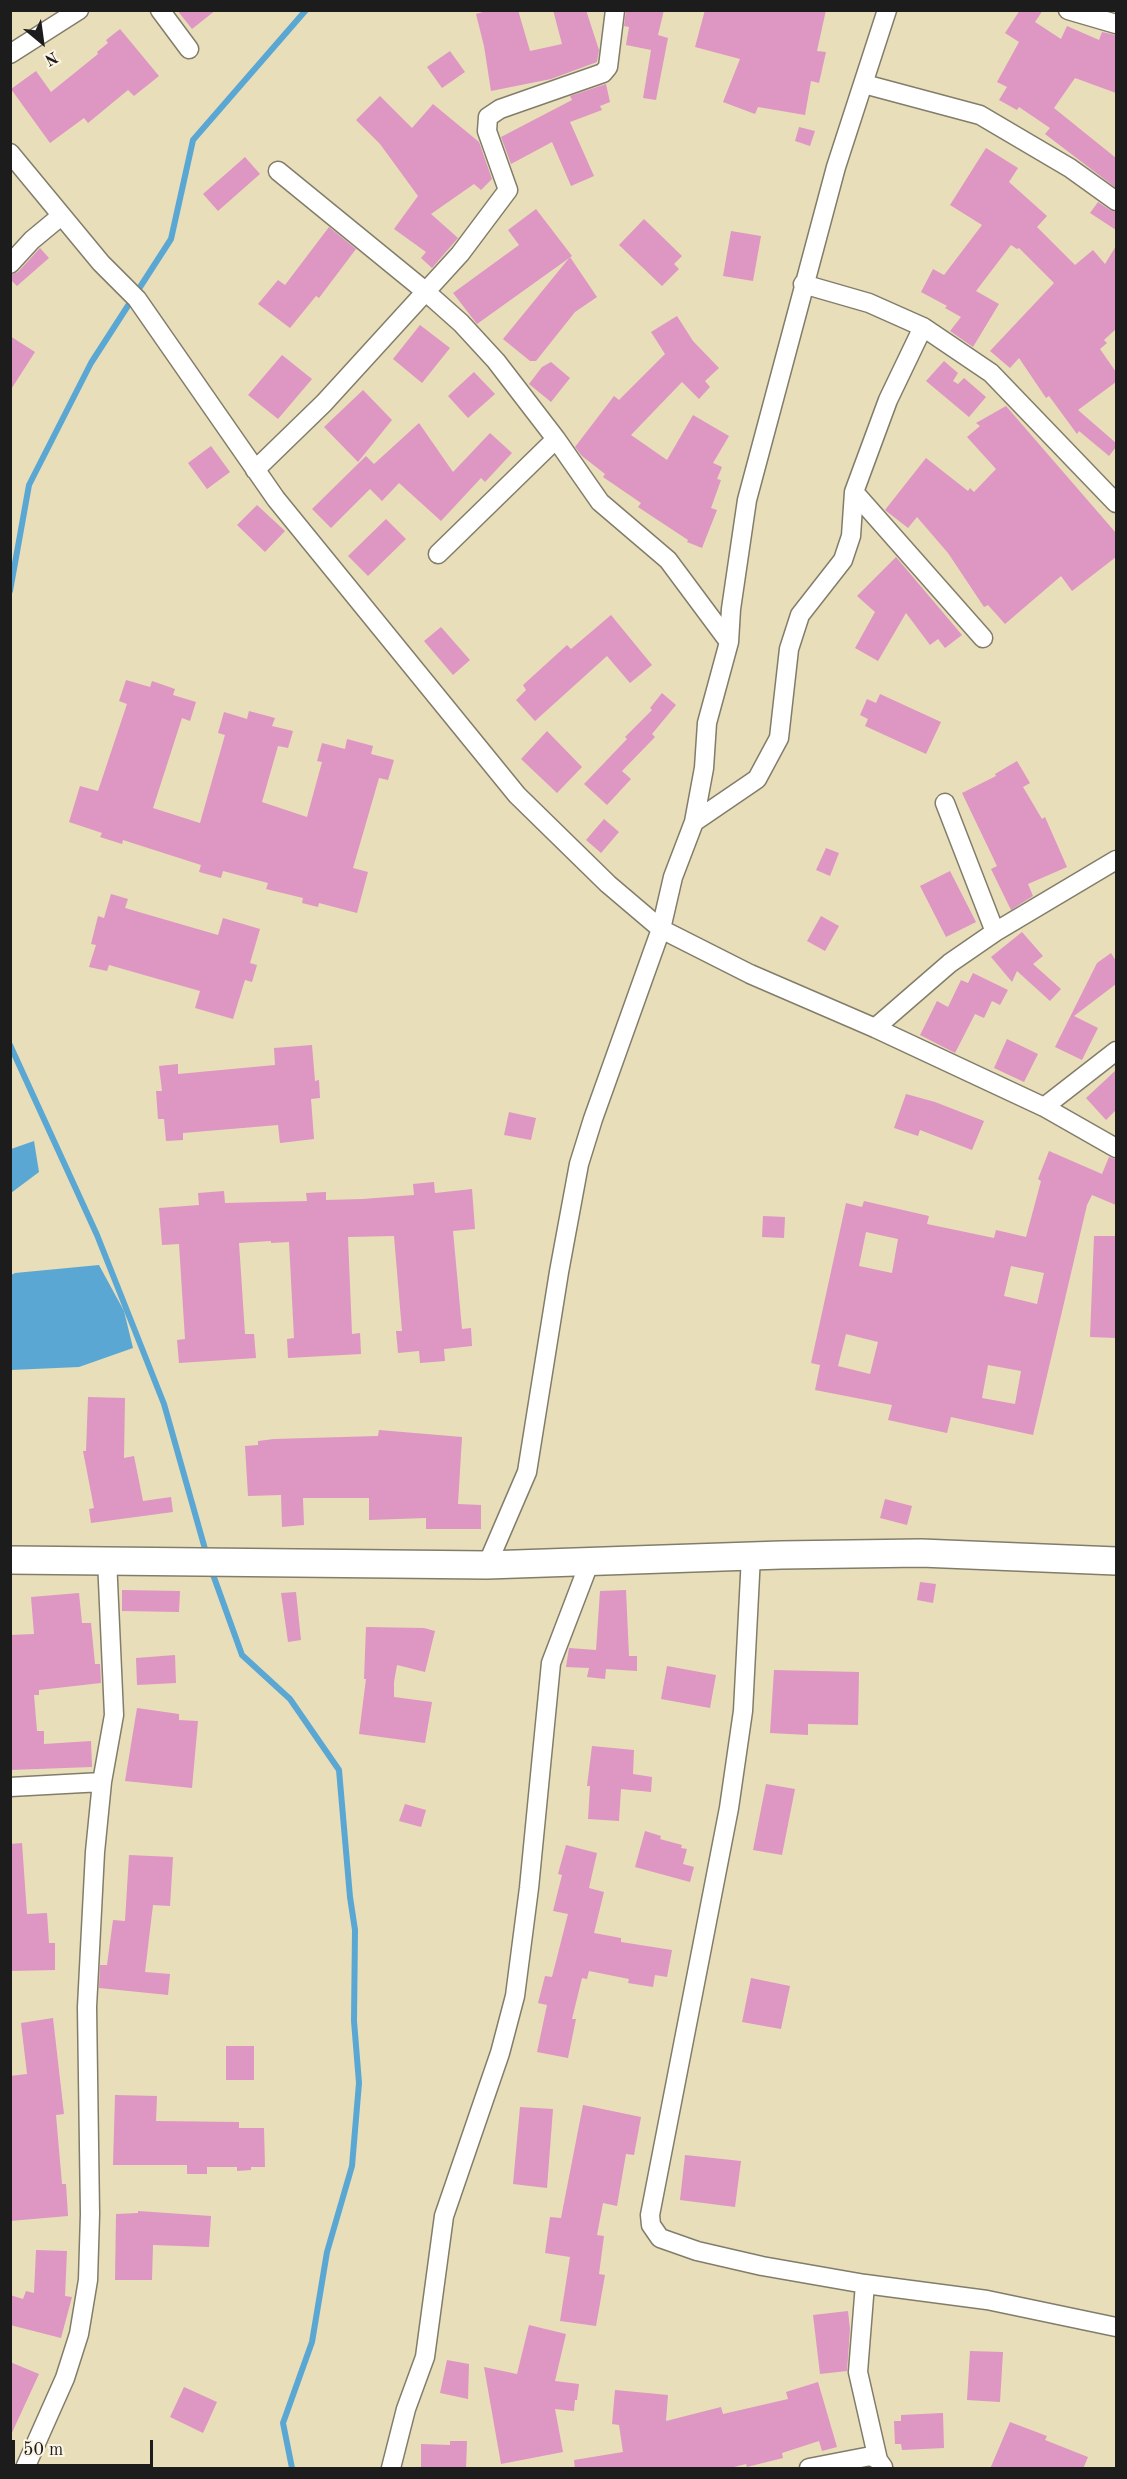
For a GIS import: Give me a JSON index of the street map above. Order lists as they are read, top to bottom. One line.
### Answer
{"scale_bar":"50 m","north":"bottom right"}
